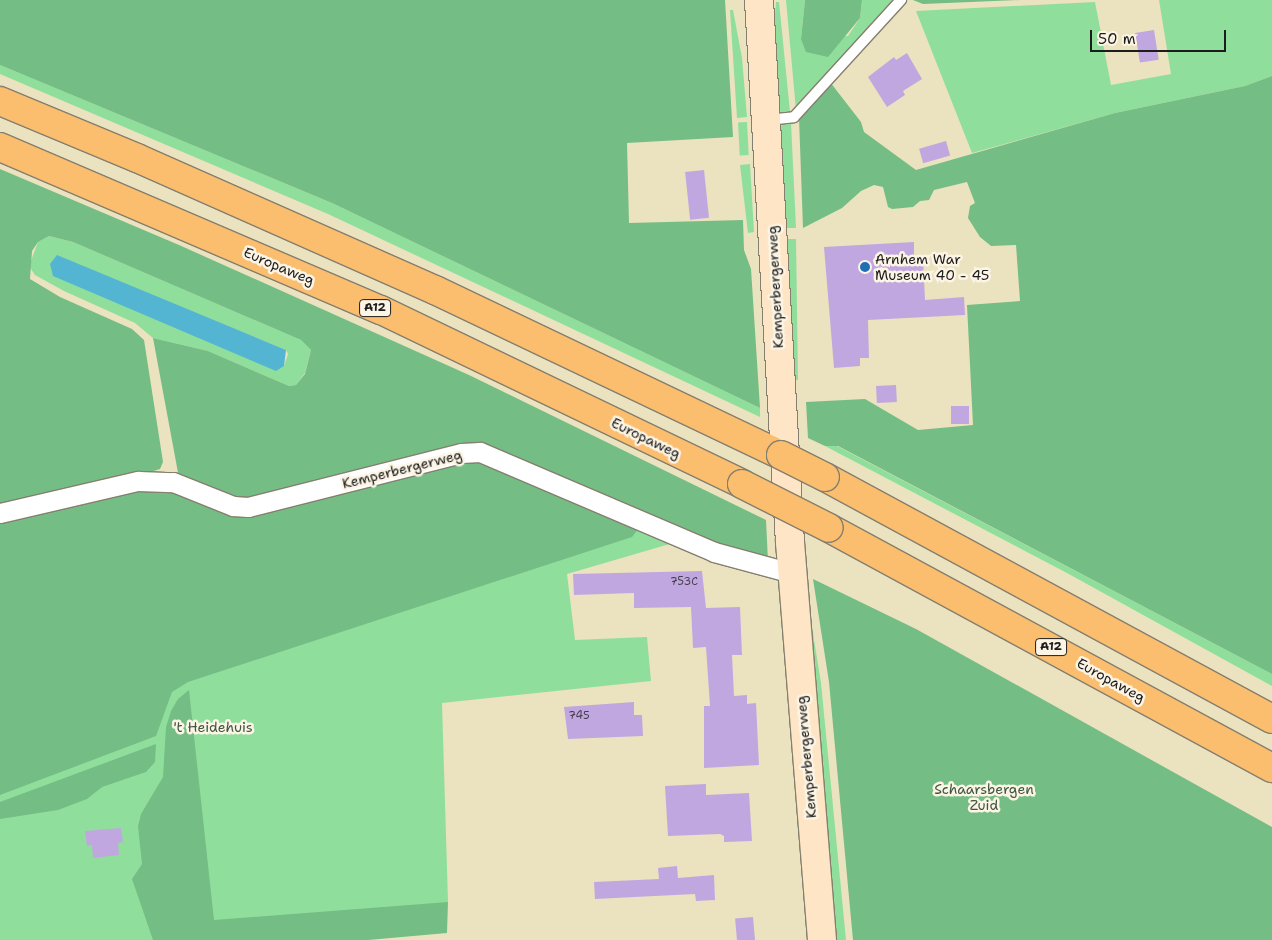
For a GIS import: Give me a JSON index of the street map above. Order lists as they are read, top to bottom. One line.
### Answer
{"streets":{"highway":["Europaweg","A12"],"main road":["Kemperbergerweg"]},"parks":["'t Heidehuis","Schaarsbergen Zuid"],"places":["Arnhem War Museum 40 - 45"],"house_numbers":["753C","745"],"scale_bar":"50 m"}
